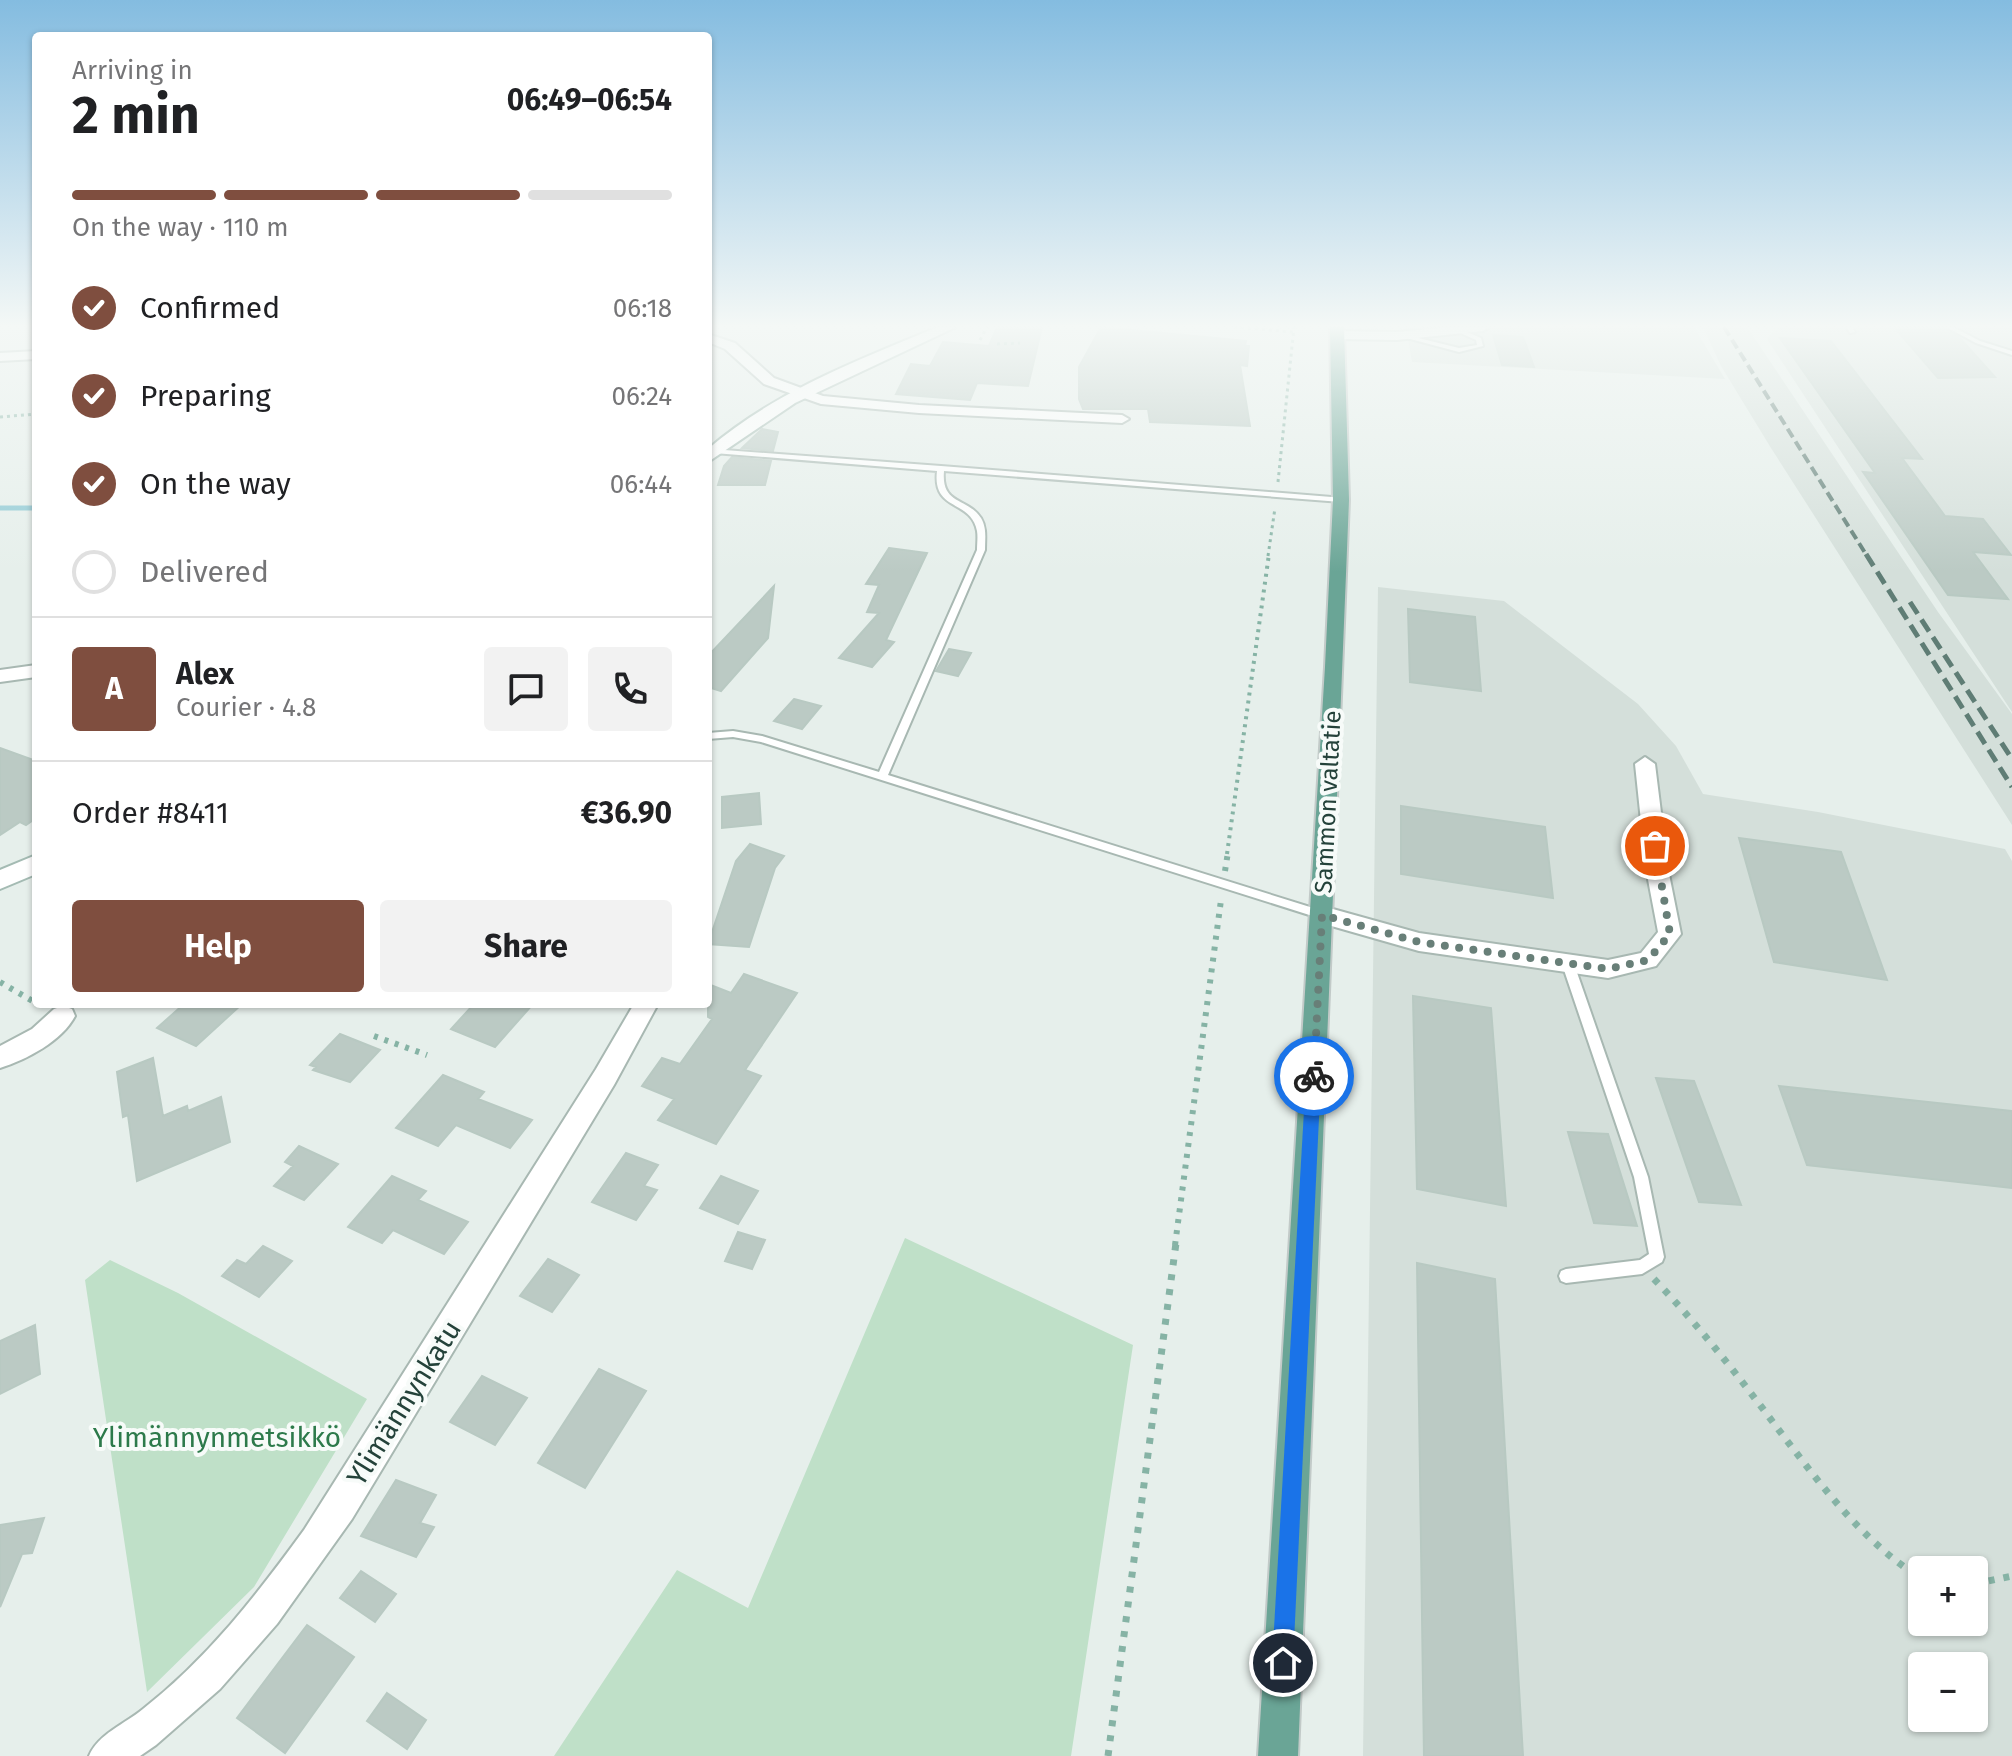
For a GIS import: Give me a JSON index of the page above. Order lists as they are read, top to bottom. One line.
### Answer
{"streets":{"main road":["Sammon valtatie"],"street":["Ylimännynkatu"]},"parks":["Ylimännynmetsikkö"],"page":{"heading":["2 min","Arriving in","06:49–06:54"],"panel":["Alex","Courier · 4.8","Order #8411","€36.90"],"bar":"On the way · 110 m","list":[["Confirmed","06:18"],["Preparing","06:24"],["On the way","06:44"],"Delivered"],"round":"A","buttons":["Help","Share"],"map_buttons":["+","−"]}}
